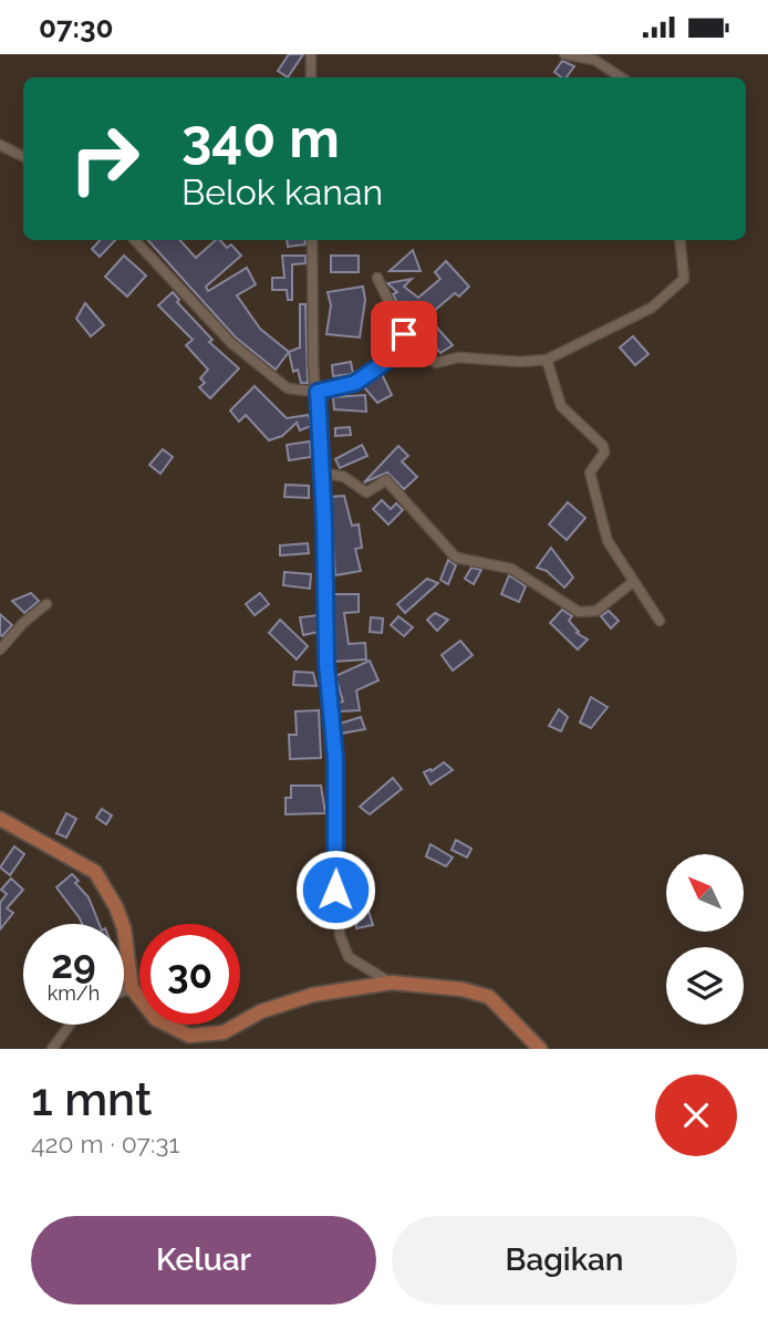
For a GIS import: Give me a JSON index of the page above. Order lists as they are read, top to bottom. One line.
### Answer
{"north":"top left","page":{"status":"07:30","turn":["340 m","Belok kanan"],"speed":"29 km/h","limit":"30","heading":["1 mnt","420 m · 07:31"],"buttons":["Keluar","Bagikan"]}}
